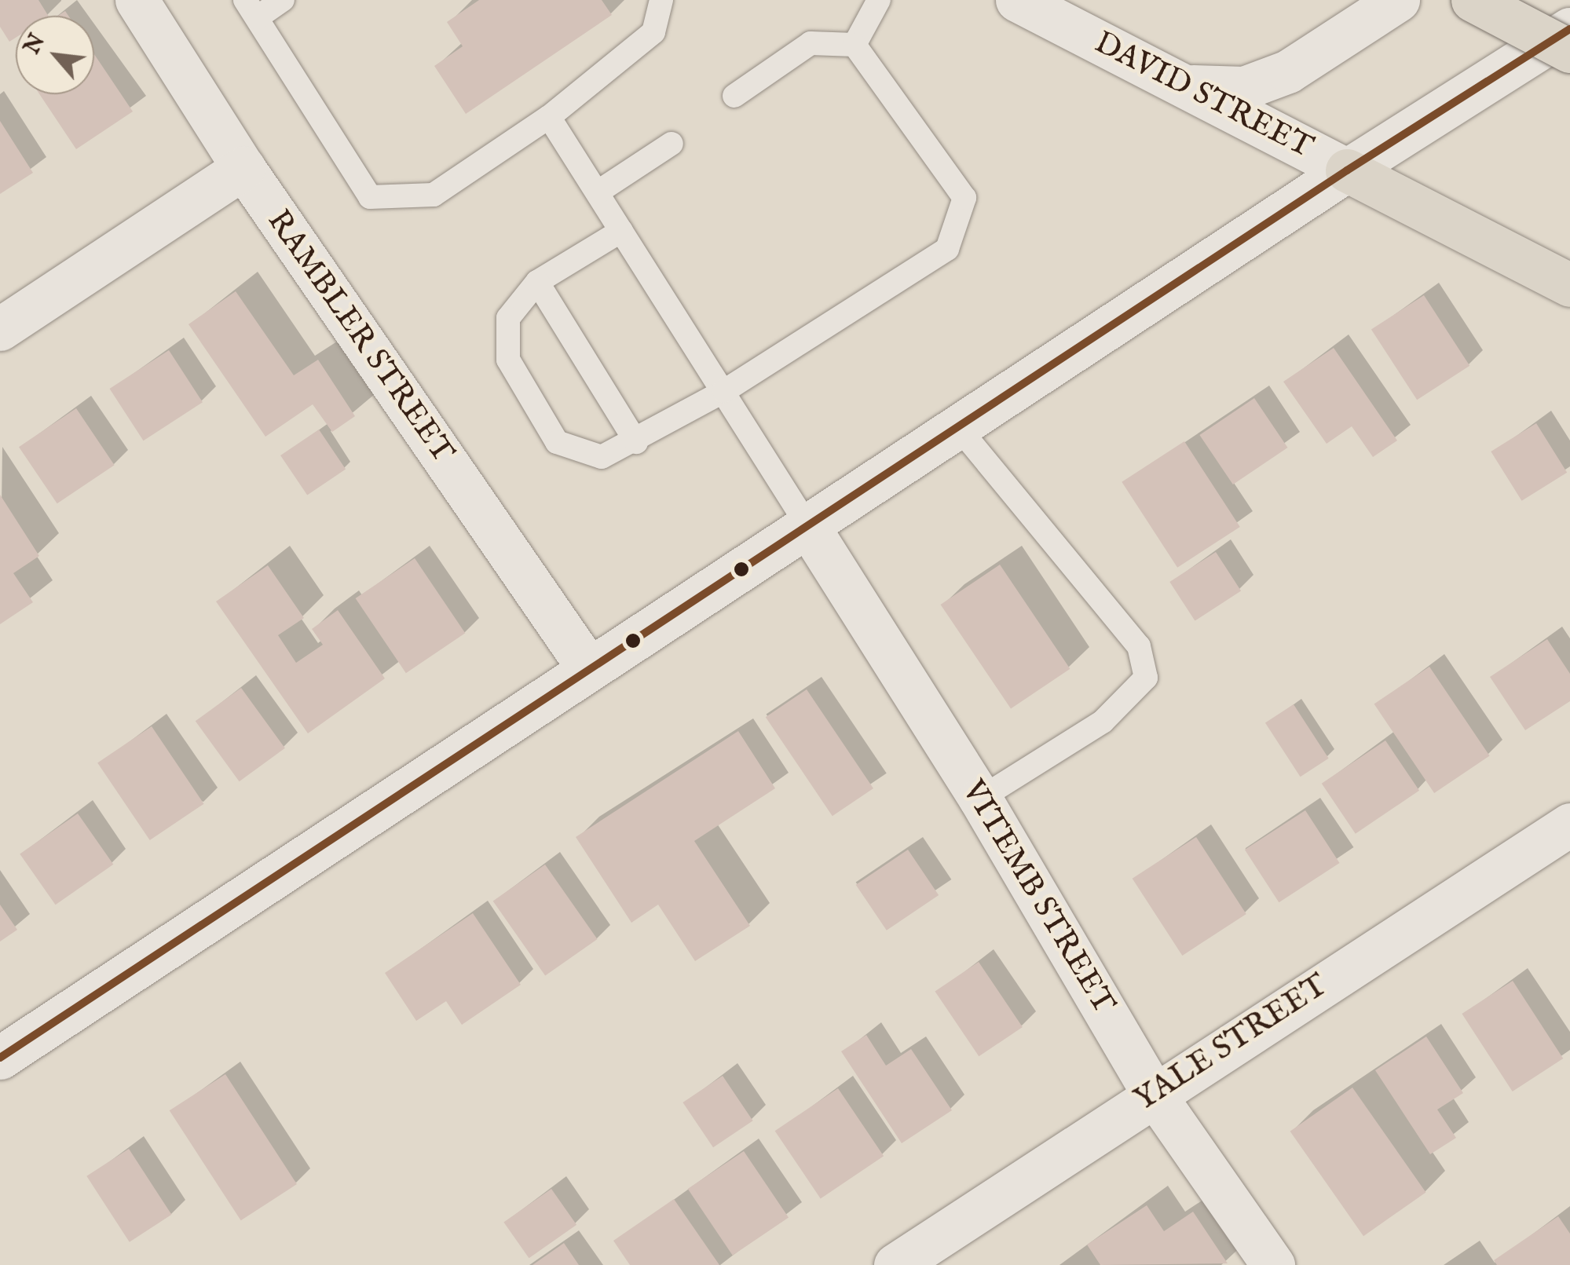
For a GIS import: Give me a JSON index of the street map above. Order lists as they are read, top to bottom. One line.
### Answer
{"streets":{"street":["DAVID STREET","RAMBLER STREET","VITEMB STREET","YALE STREET"]},"crossings":[["VITEMB STREET","YALE STREET"]],"north":"top left"}
